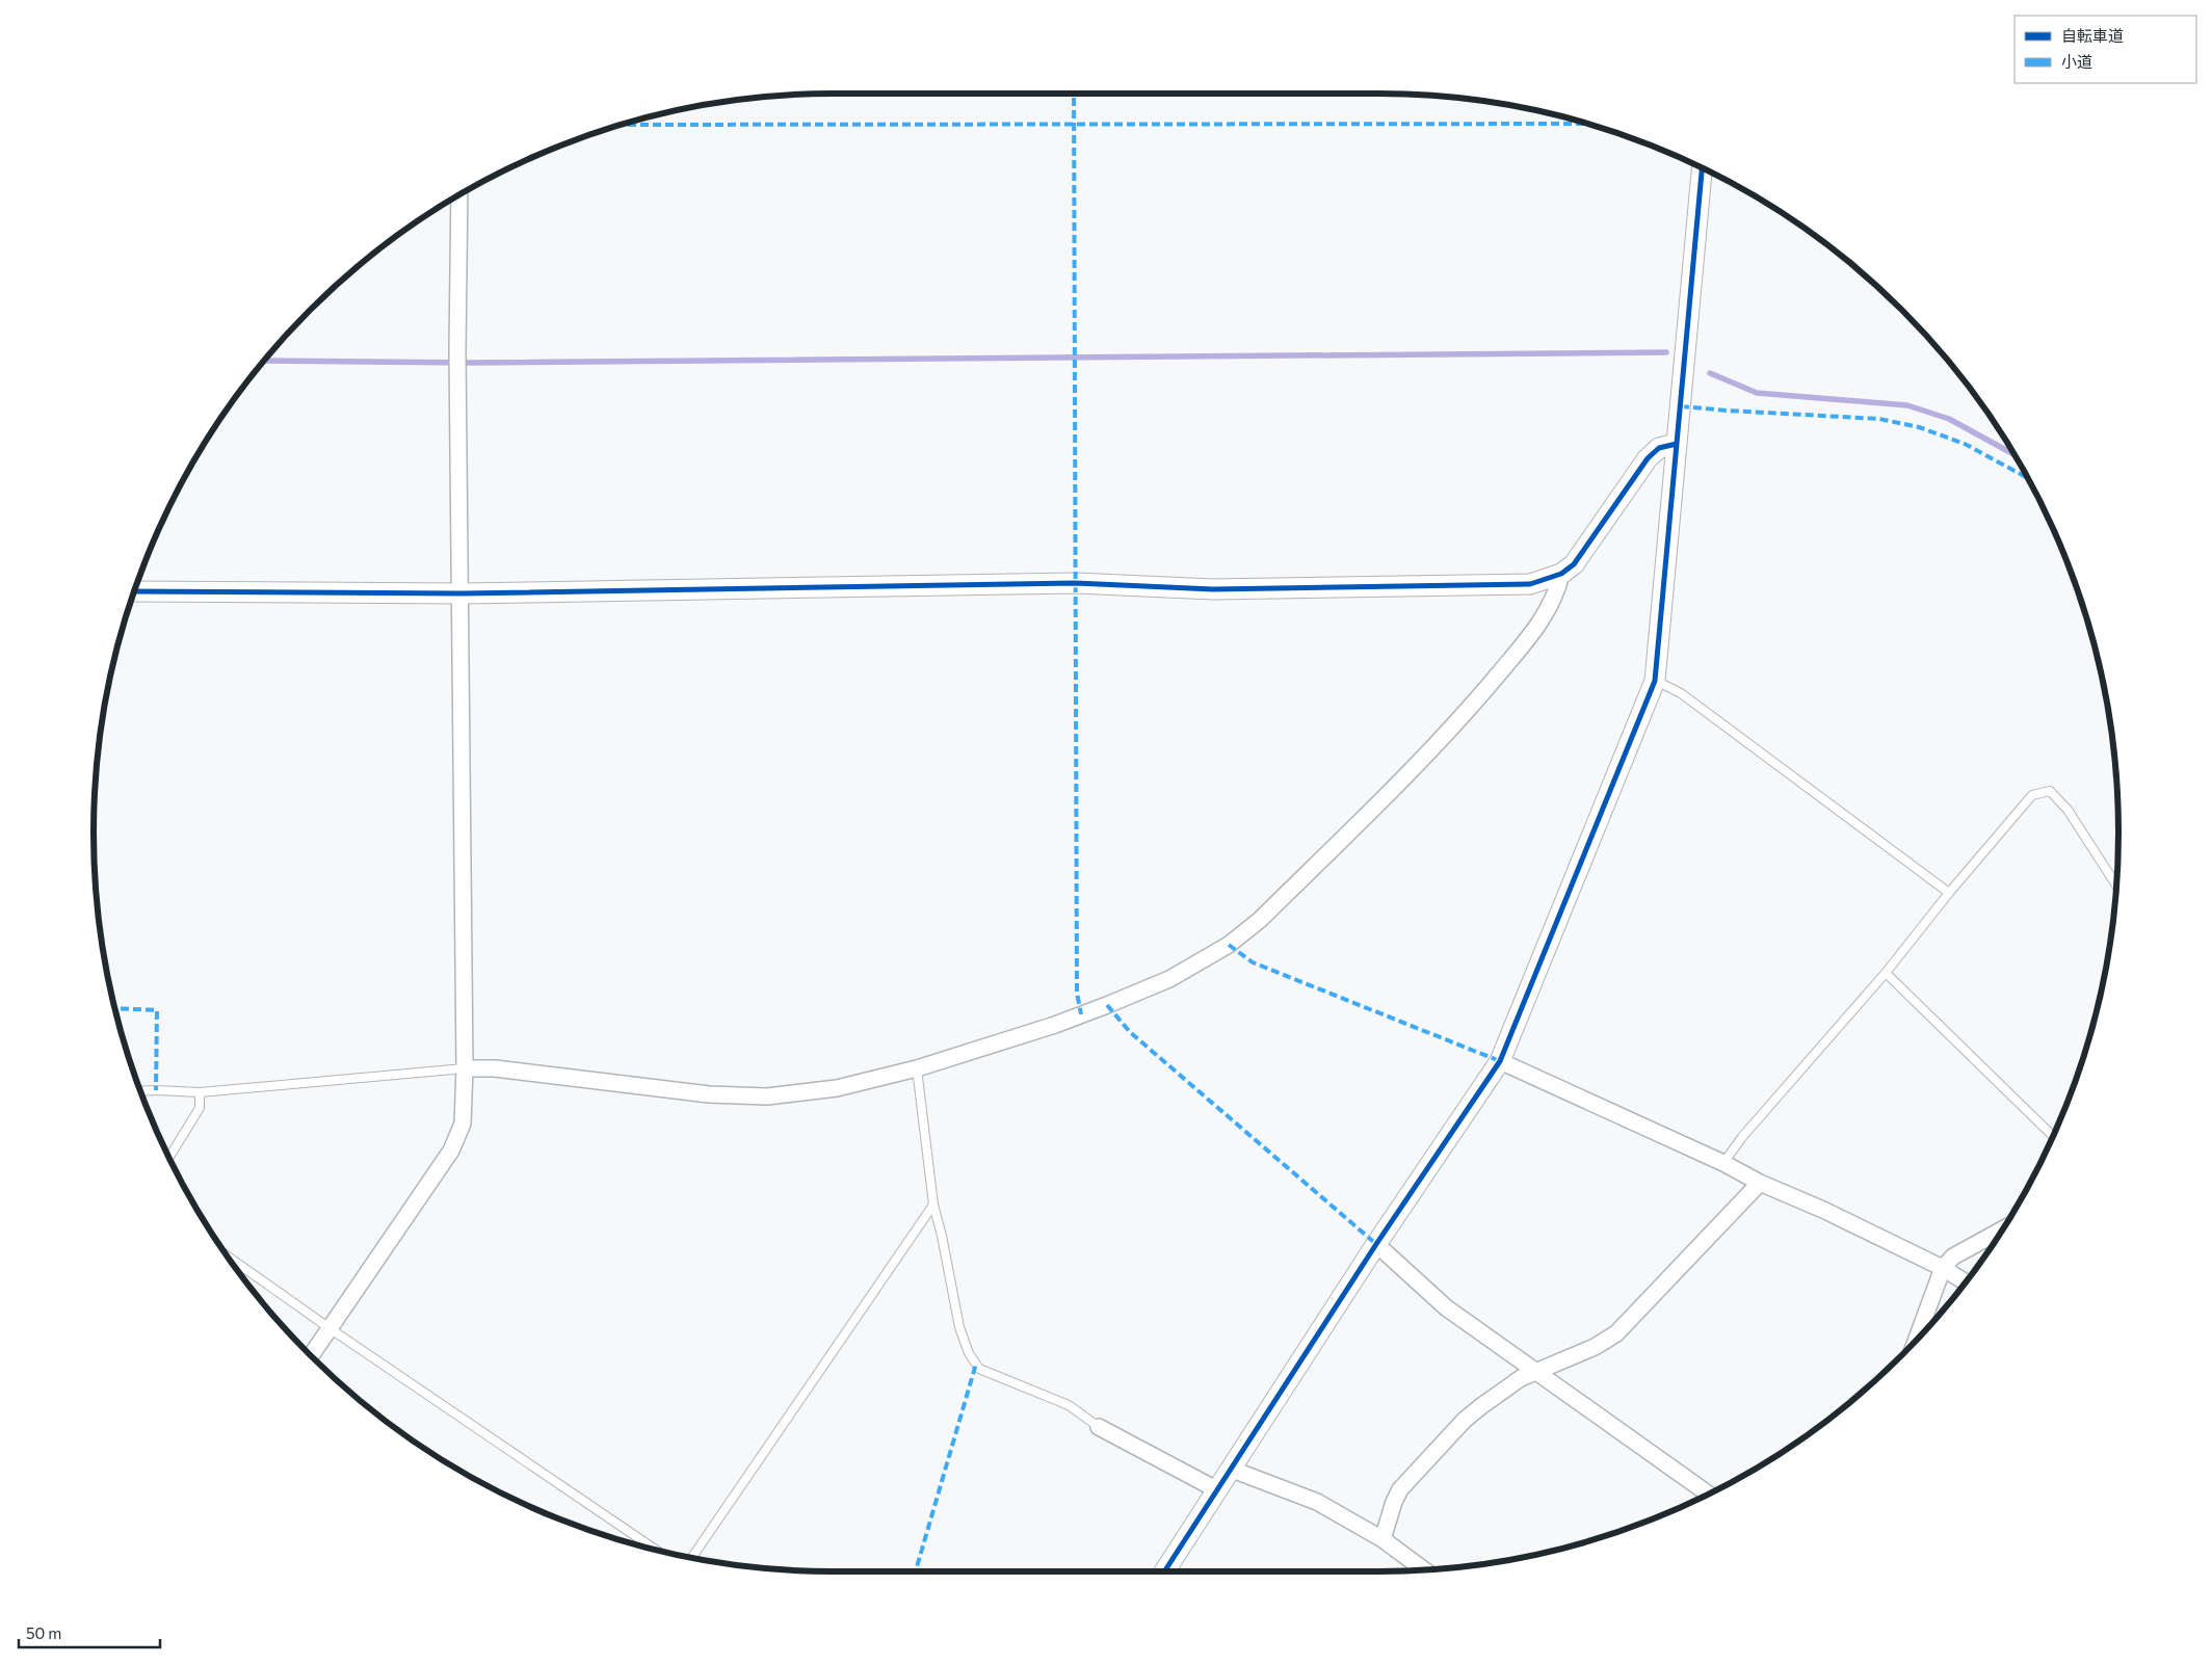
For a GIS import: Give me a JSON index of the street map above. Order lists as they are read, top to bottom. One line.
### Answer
{"legend":["自転車道","小道"],"scale_bar":"50 m"}
